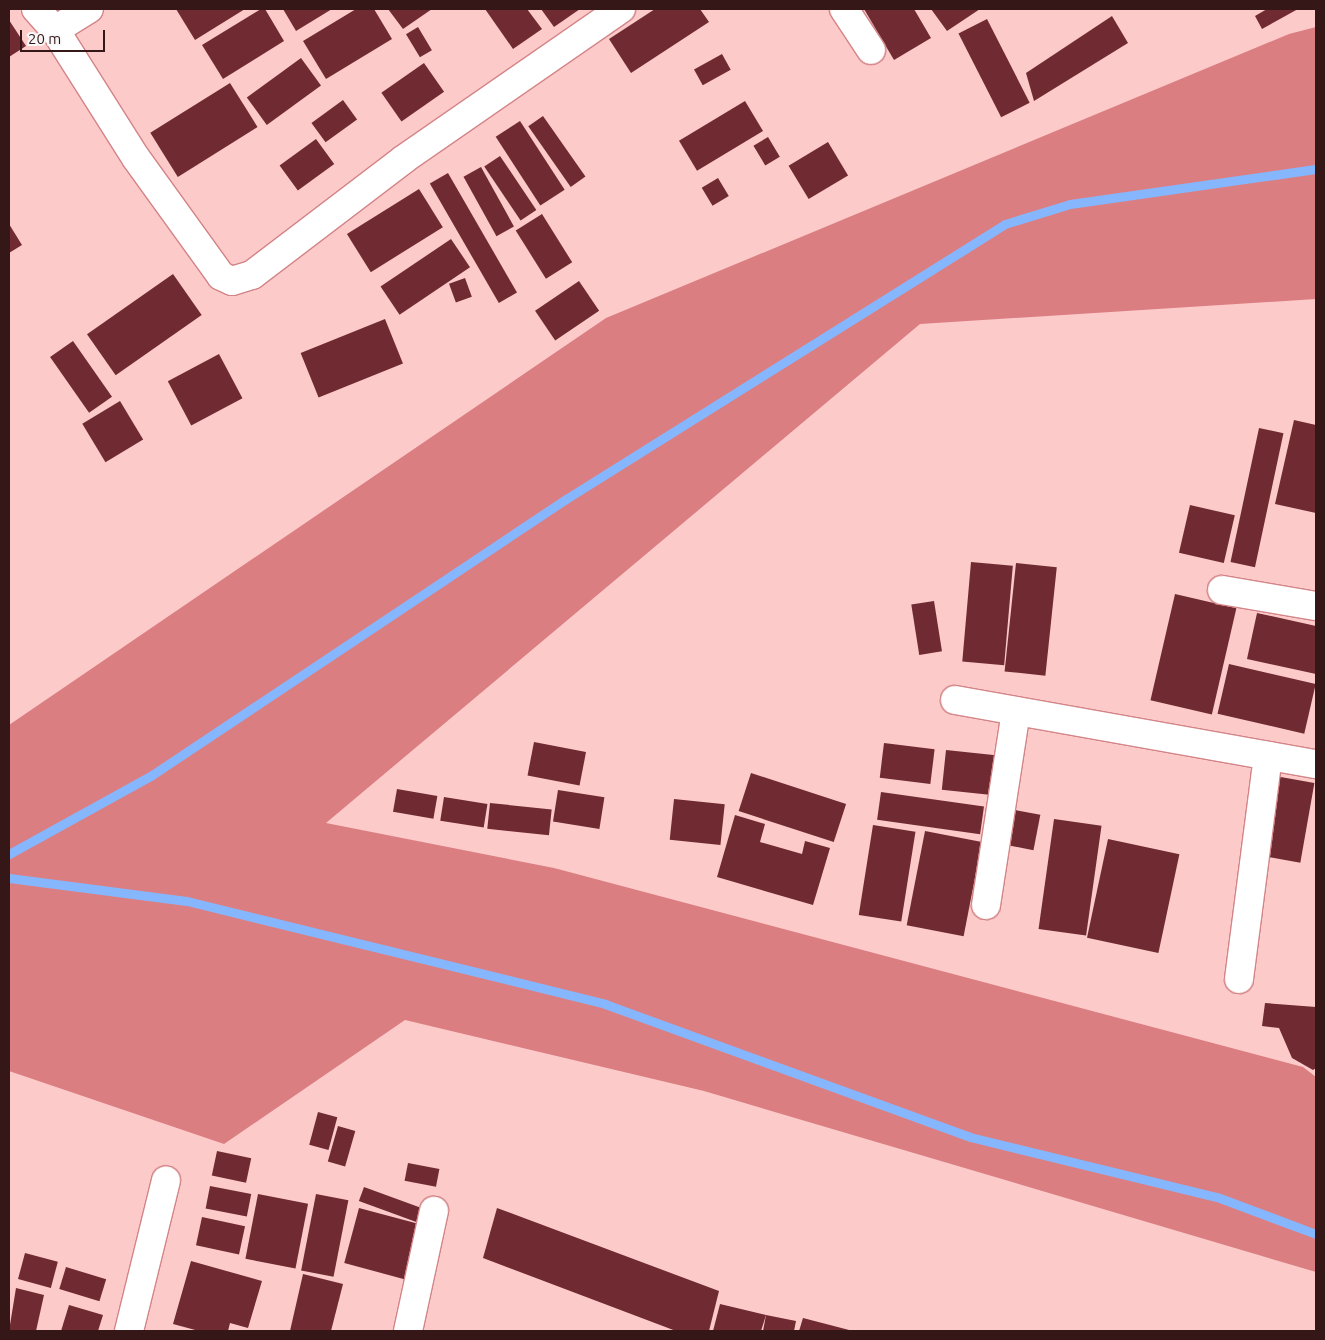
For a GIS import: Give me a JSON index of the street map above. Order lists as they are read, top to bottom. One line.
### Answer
{"scale_bar":"20 m"}
